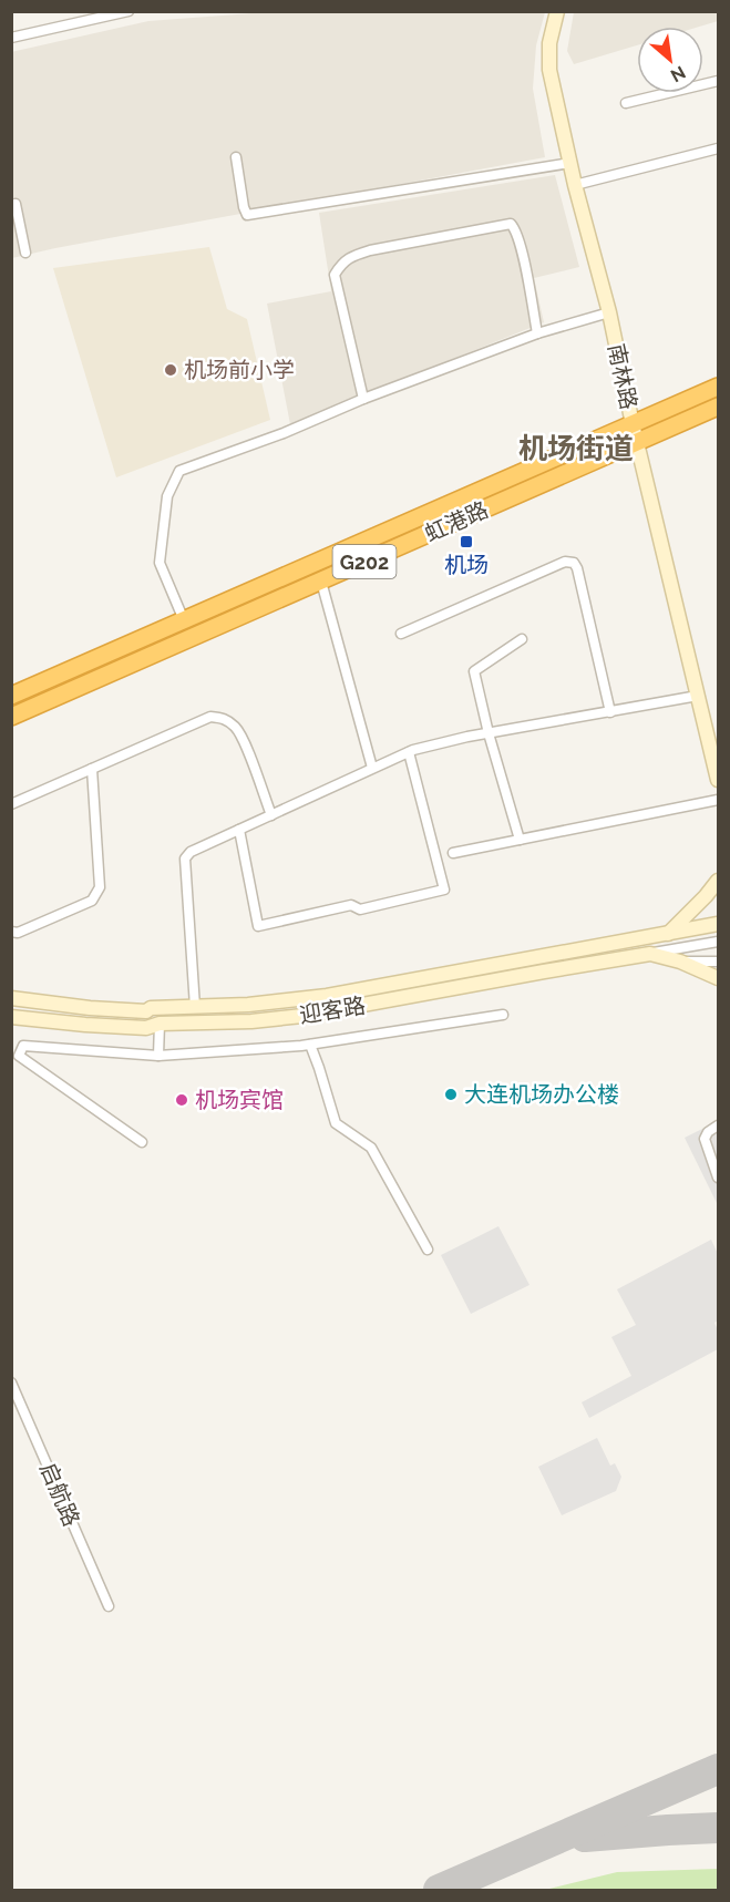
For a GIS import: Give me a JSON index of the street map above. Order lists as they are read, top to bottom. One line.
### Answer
{"streets":{"highway":["虹港路","G202"],"main road":["南林路","迎客路"],"street":["启航路"]},"crossings":[["南林路","虹港路"]],"districts":["机场街道"],"places":{"other":["机场前小学","大连机场办公楼","机场宾馆"],"transit":["机场"]},"north":"bottom right"}
